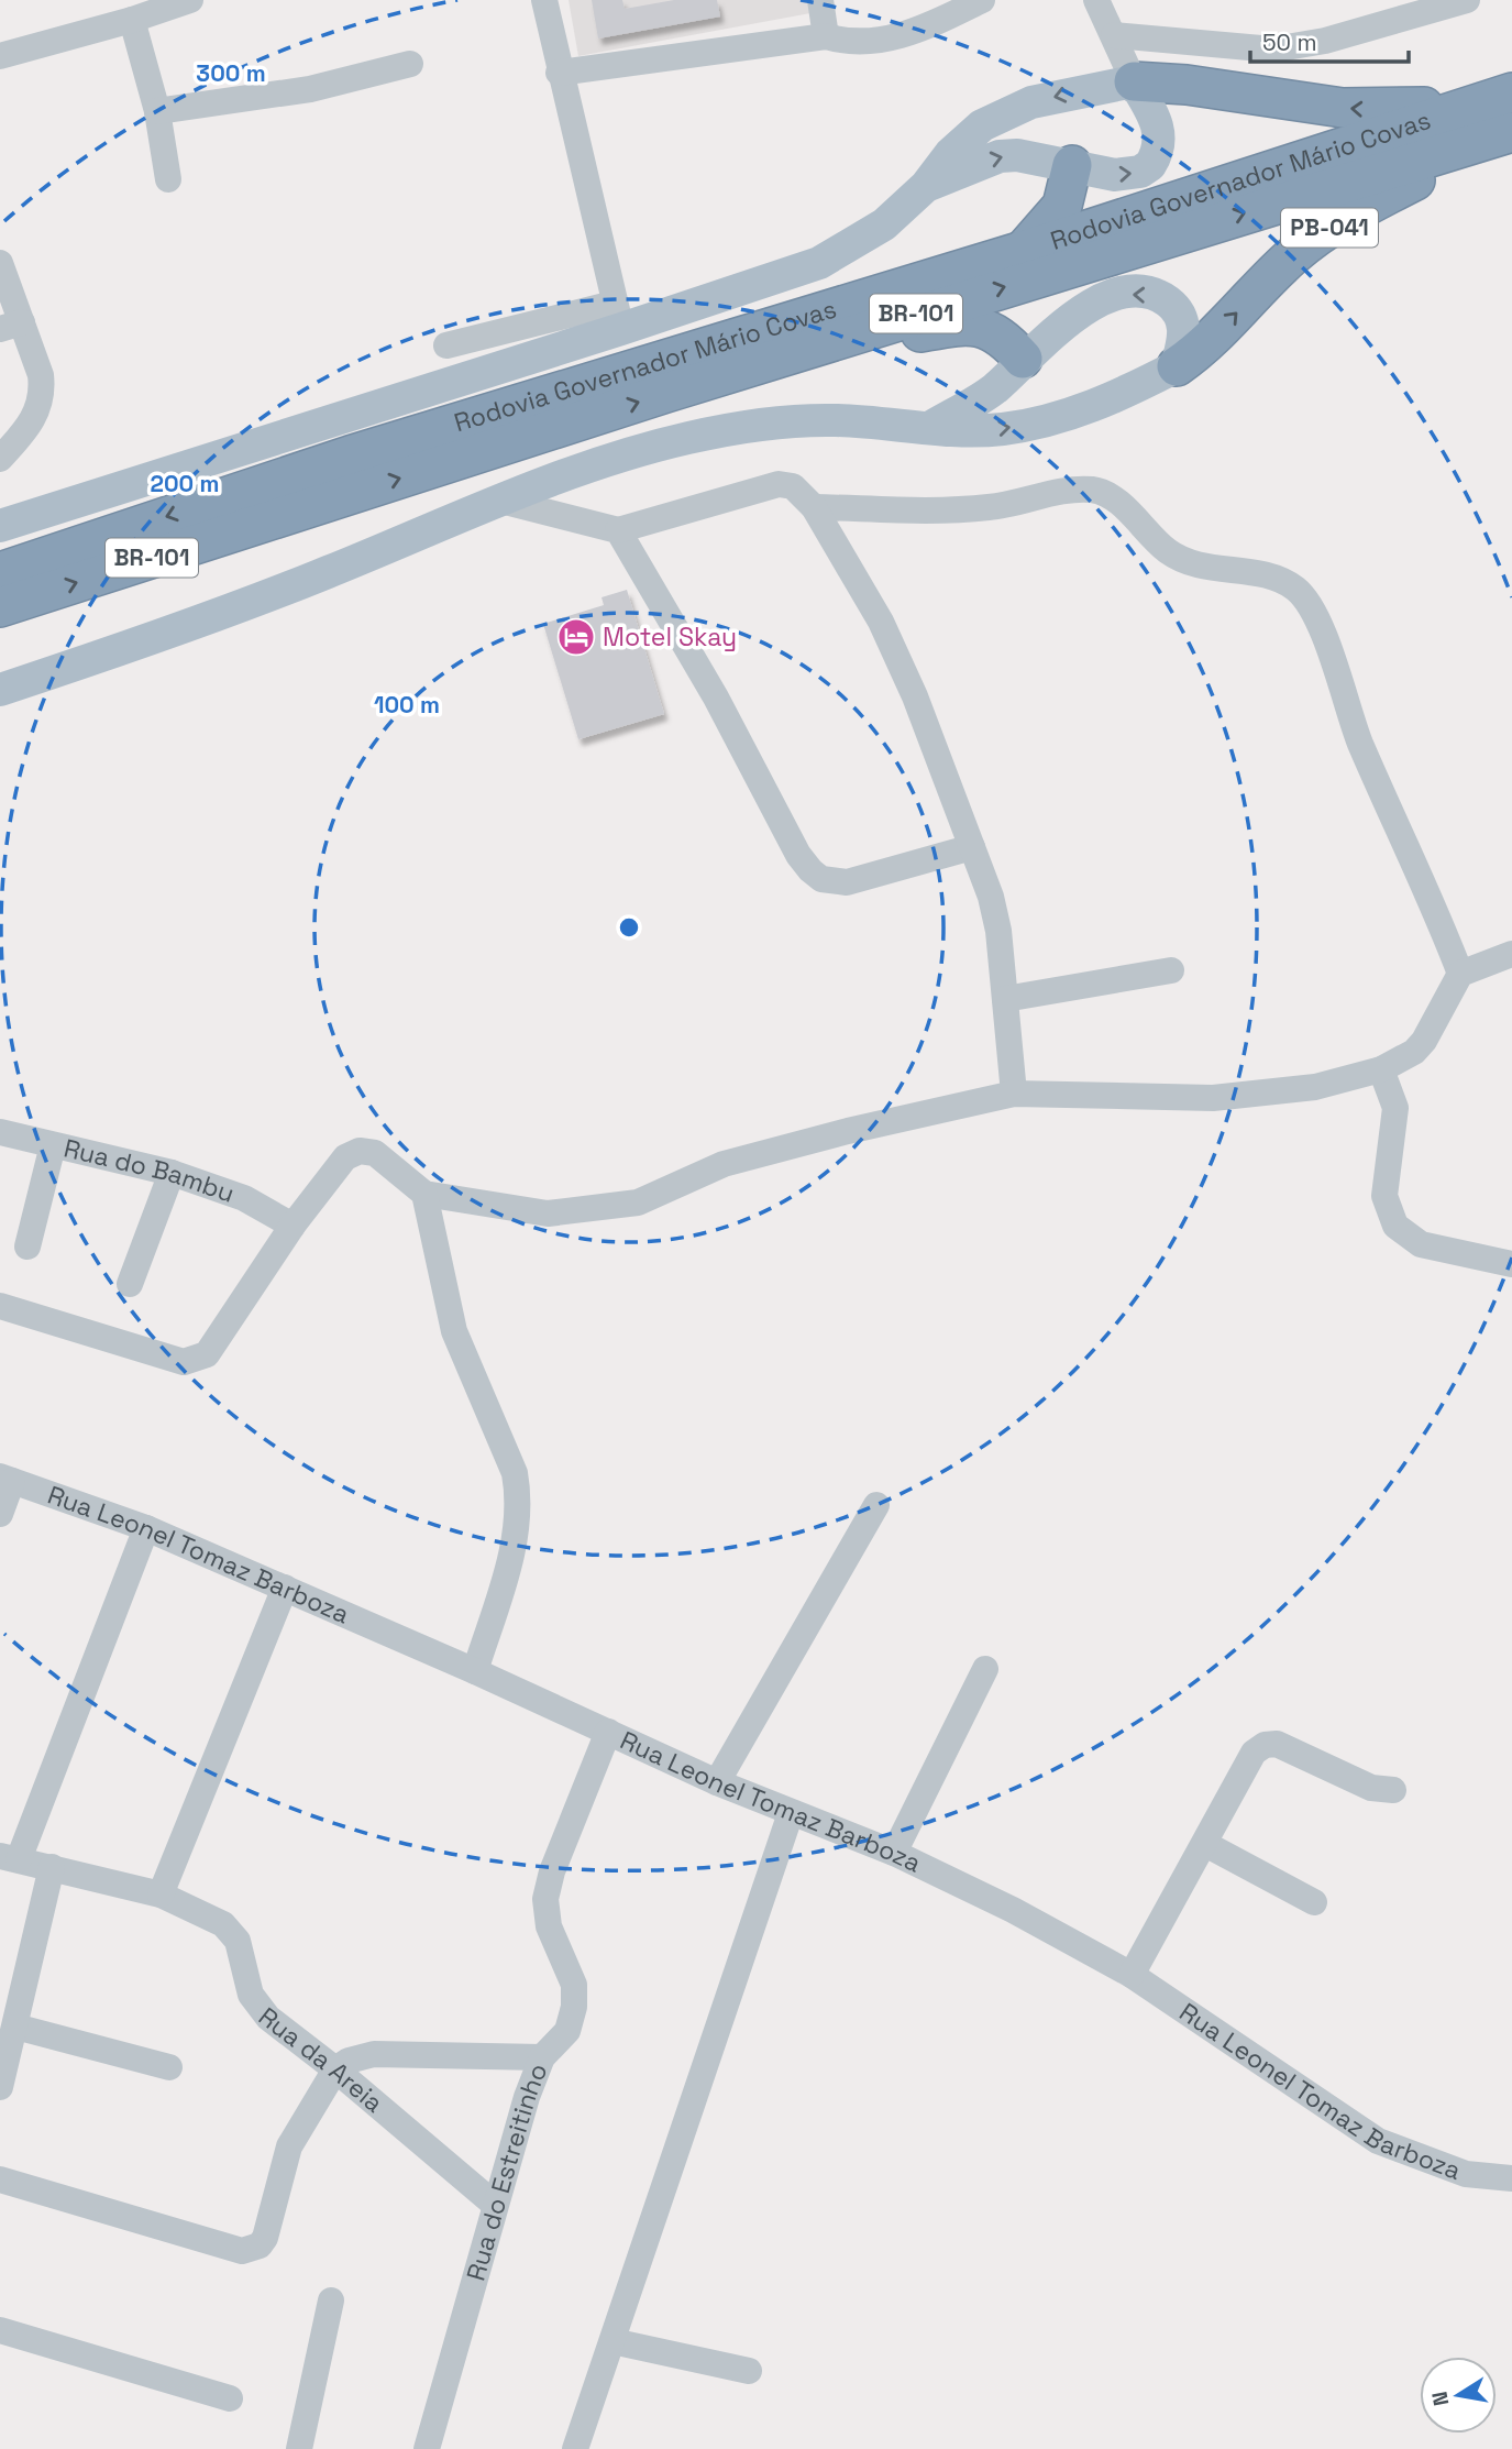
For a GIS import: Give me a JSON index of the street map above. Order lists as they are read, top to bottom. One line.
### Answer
{"streets":{"highway":["Rodovia Governador Mário Covas","PB-041","BR-101"],"street":["Rua do Bambu","Rua Leonel Tomaz Barboza","Rua da Areia","Rua do Estreitinho"]},"crossings":[["Rodovia Governador Mário Covas","PB-041"],["Rua Leonel Tomaz Barboza","Rua do Estreitinho"],["Rua da Areia","Rua do Estreitinho"]],"places":{"hotel":["Motel Skay"]},"scale_bar":"50 m","north":"left","rings":["300 m","200 m","100 m"]}
